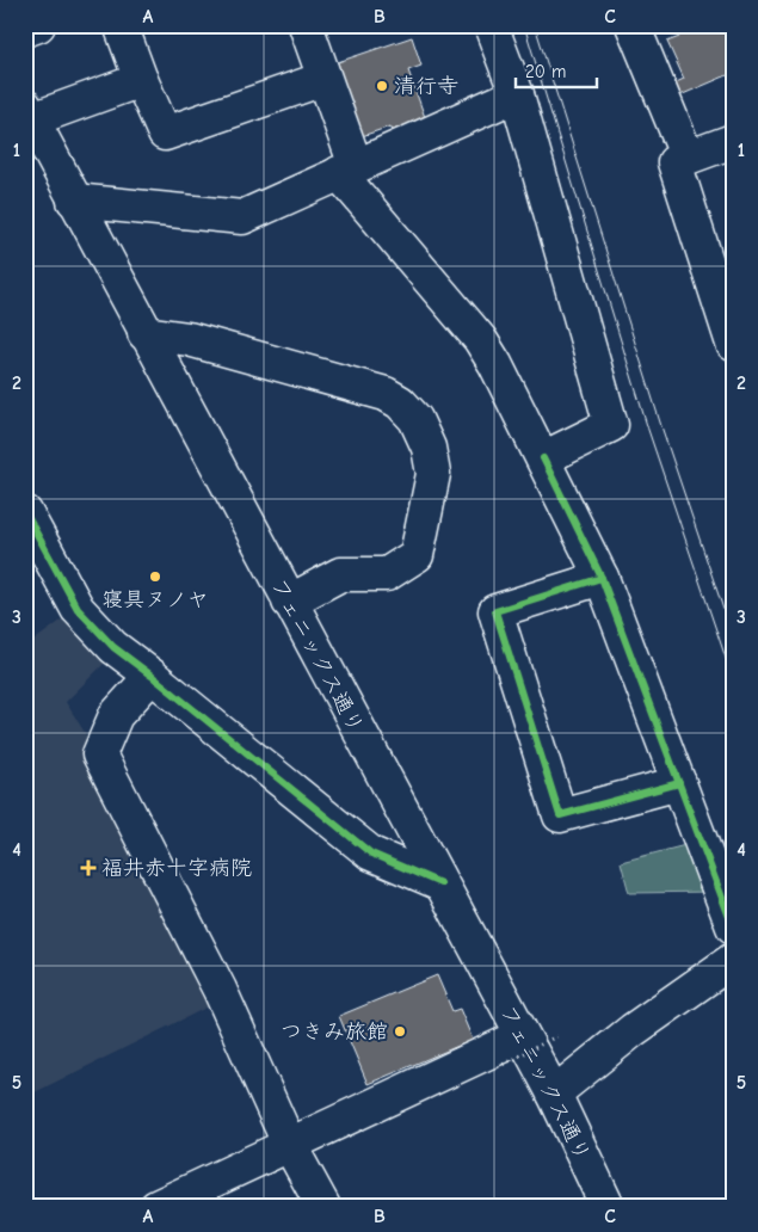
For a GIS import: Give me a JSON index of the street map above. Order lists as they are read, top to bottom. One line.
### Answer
{"streets":{"street":["フェニックス通り"]},"places":{"other":["清行寺","寝具ヌノヤ","つきみ旅館"],"health":["福井赤十字病院"]},"scale_bar":"20 m","grid":{"columns":["A","B","C"],"rows":["1","2","3","4","5"]}}
